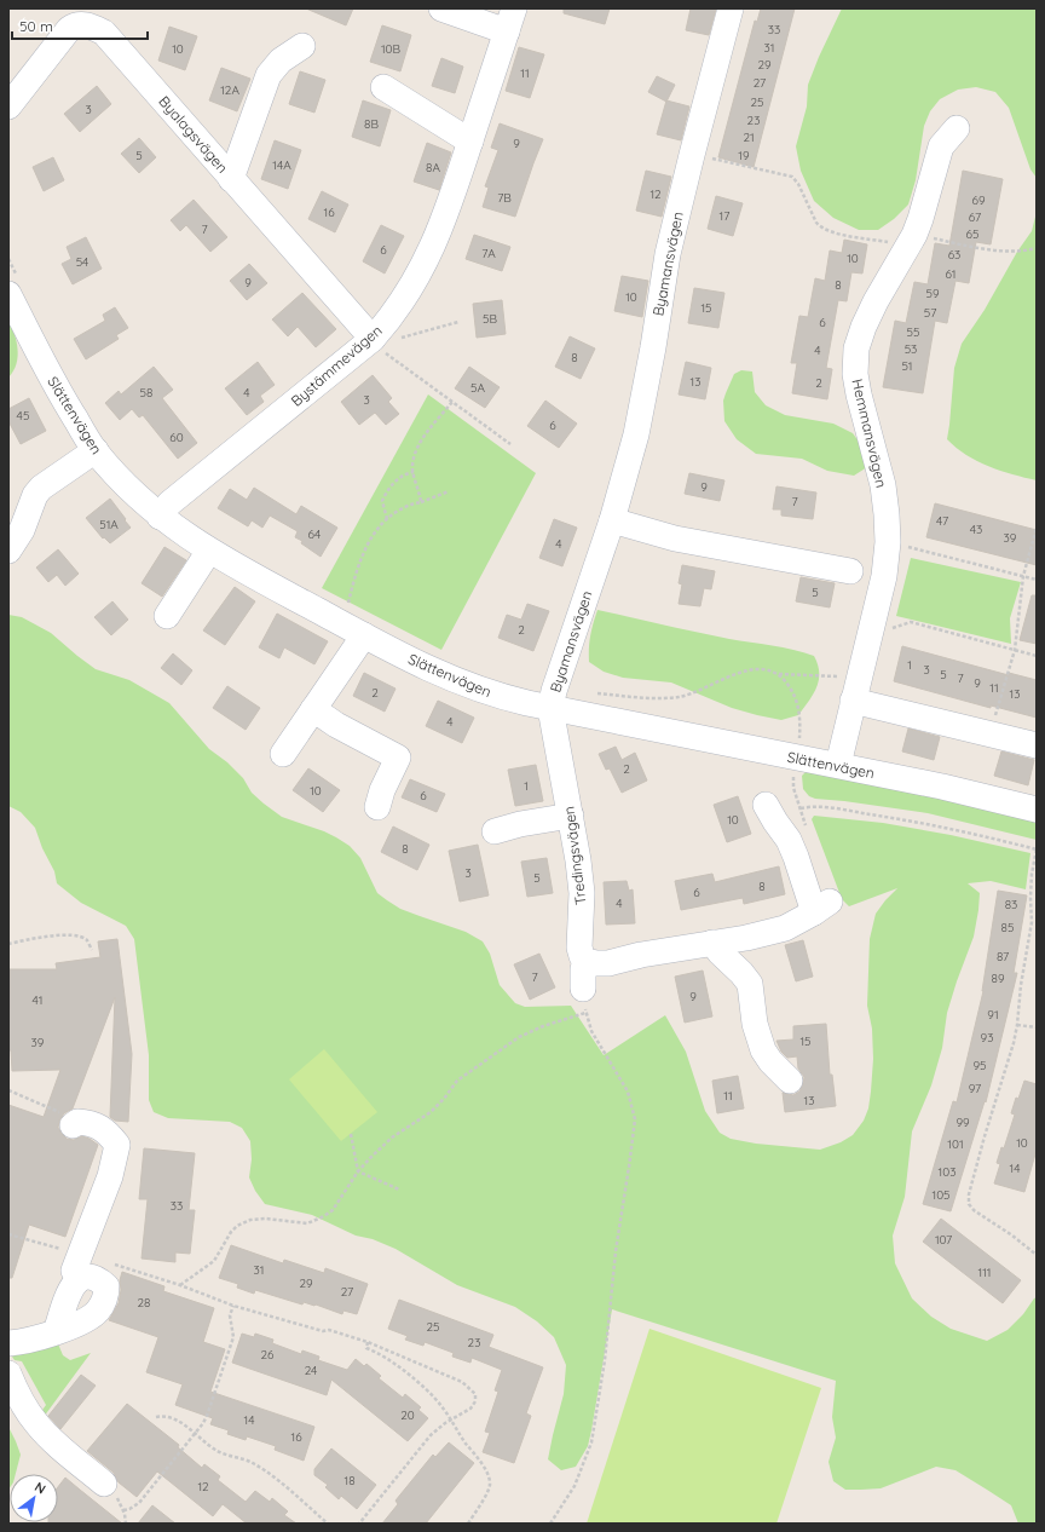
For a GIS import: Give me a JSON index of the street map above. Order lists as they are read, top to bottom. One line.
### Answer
{"streets":{"street":["Byalagsvägen","Byamansvägen","Bystämmevägen","Slättenvägen","Hemmansvägen","Tredingsvägen"]},"crossings":[["Byalagsvägen","Bystämmevägen"],["Byamansvägen","Slättenvägen"],["Byamansvägen","Tredingsvägen"],["Bystämmevägen","Slättenvägen"],["Slättenvägen","Hemmansvägen"],["Slättenvägen","Tredingsvägen"]],"house_numbers":["33","31","10","10B","29","11","27","12A","25","3","23","8B","21","9","5","19","14A","8A","12","7B","69","16","17","67","7","65","6","7A","63","10","54","61","9","8","59","10","15","57","5B","6","55","53","4","8","51","13","2","5A","58","4","3","45","6","60","9","7","47","51A","43","64","39","4","5","2","1","3","5","7","9","11","2","13","4","2","1","10","6","10","8","3","5","8","6","4","83","85","87","7","89","9","41","91","93","15","39","95","97","11","13","99","10","101","14","103","105","33","107","31","111","29","27","28","25","23","26","24","20","14","16","18","12"],"scale_bar":"50 m","north":"top right"}
